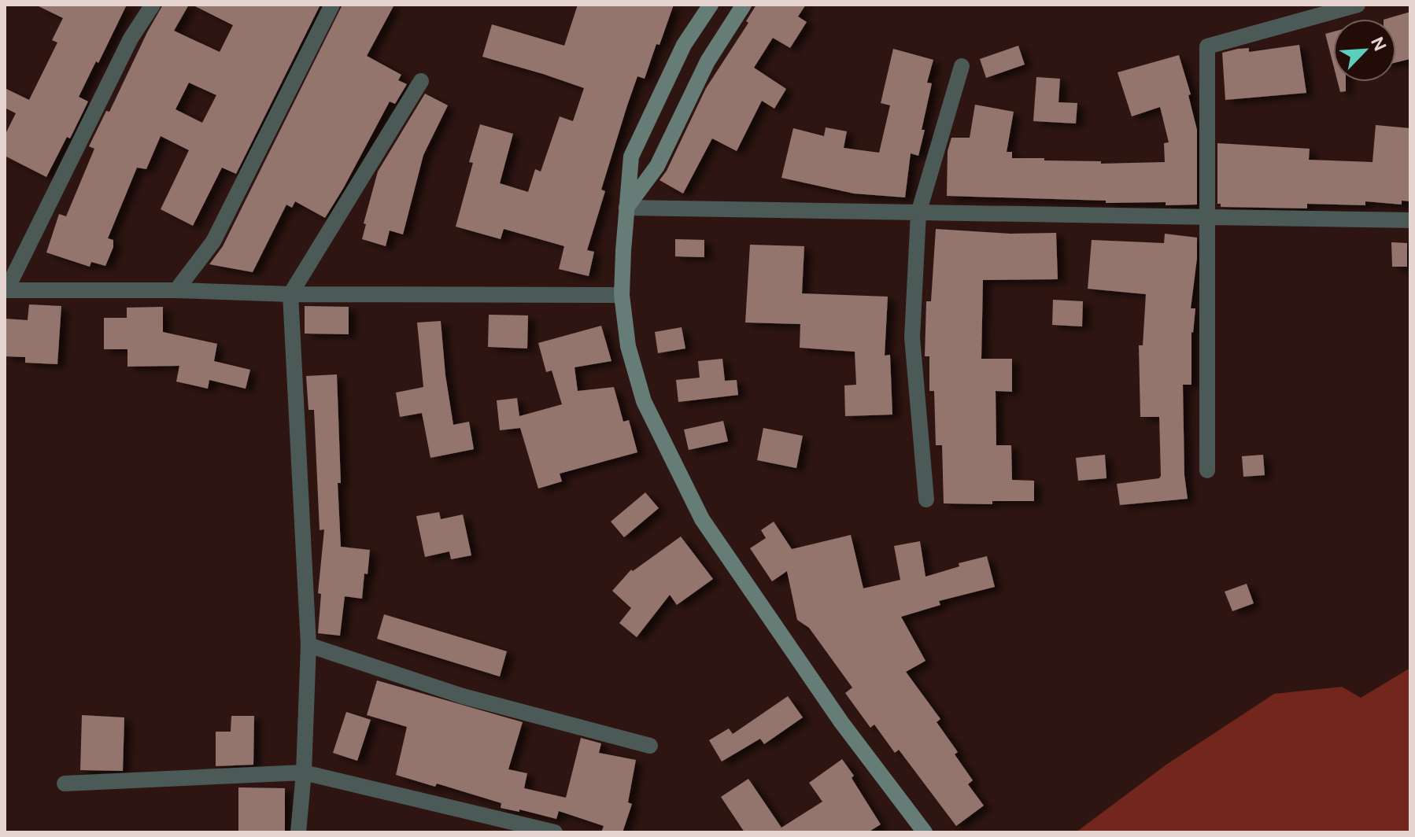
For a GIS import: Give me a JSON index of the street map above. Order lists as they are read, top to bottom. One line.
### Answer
{"north":"top right"}
